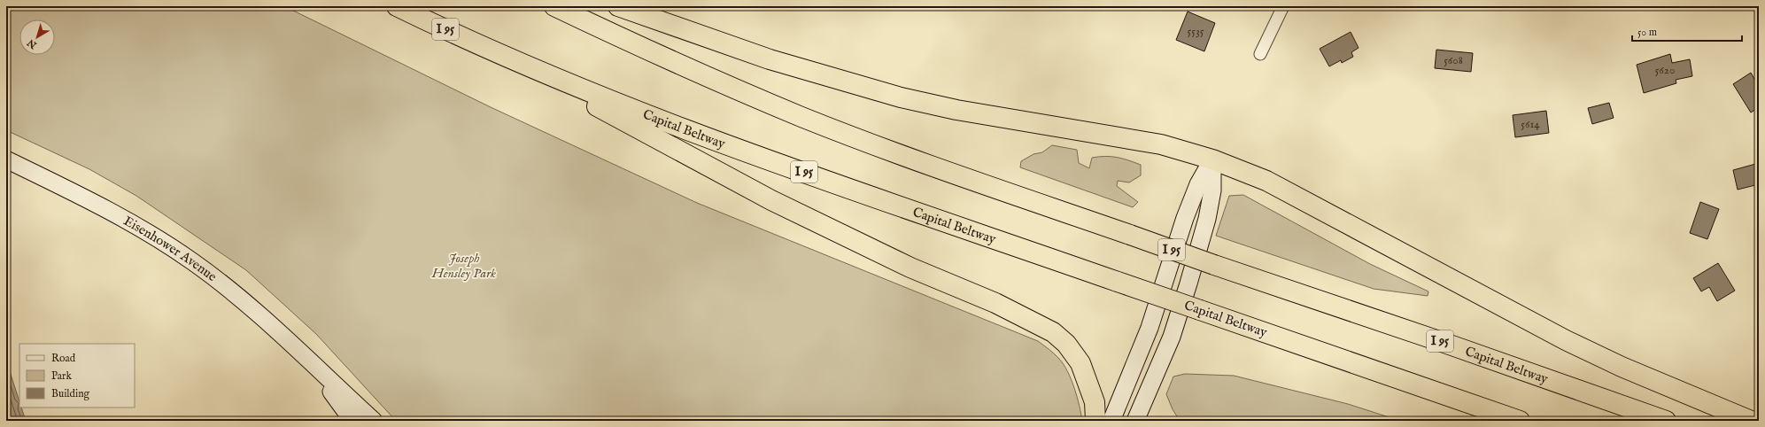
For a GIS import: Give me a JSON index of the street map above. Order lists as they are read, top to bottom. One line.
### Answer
{"streets":{"highway":["I 95","Capital Beltway"],"main road":["Eisenhower Avenue"]},"parks":["Joseph Hensley Park"],"house_numbers":["5535","5608","5620","5614"],"legend":["Road","Park","Building"],"scale_bar":"50 m","north":"bottom left"}
